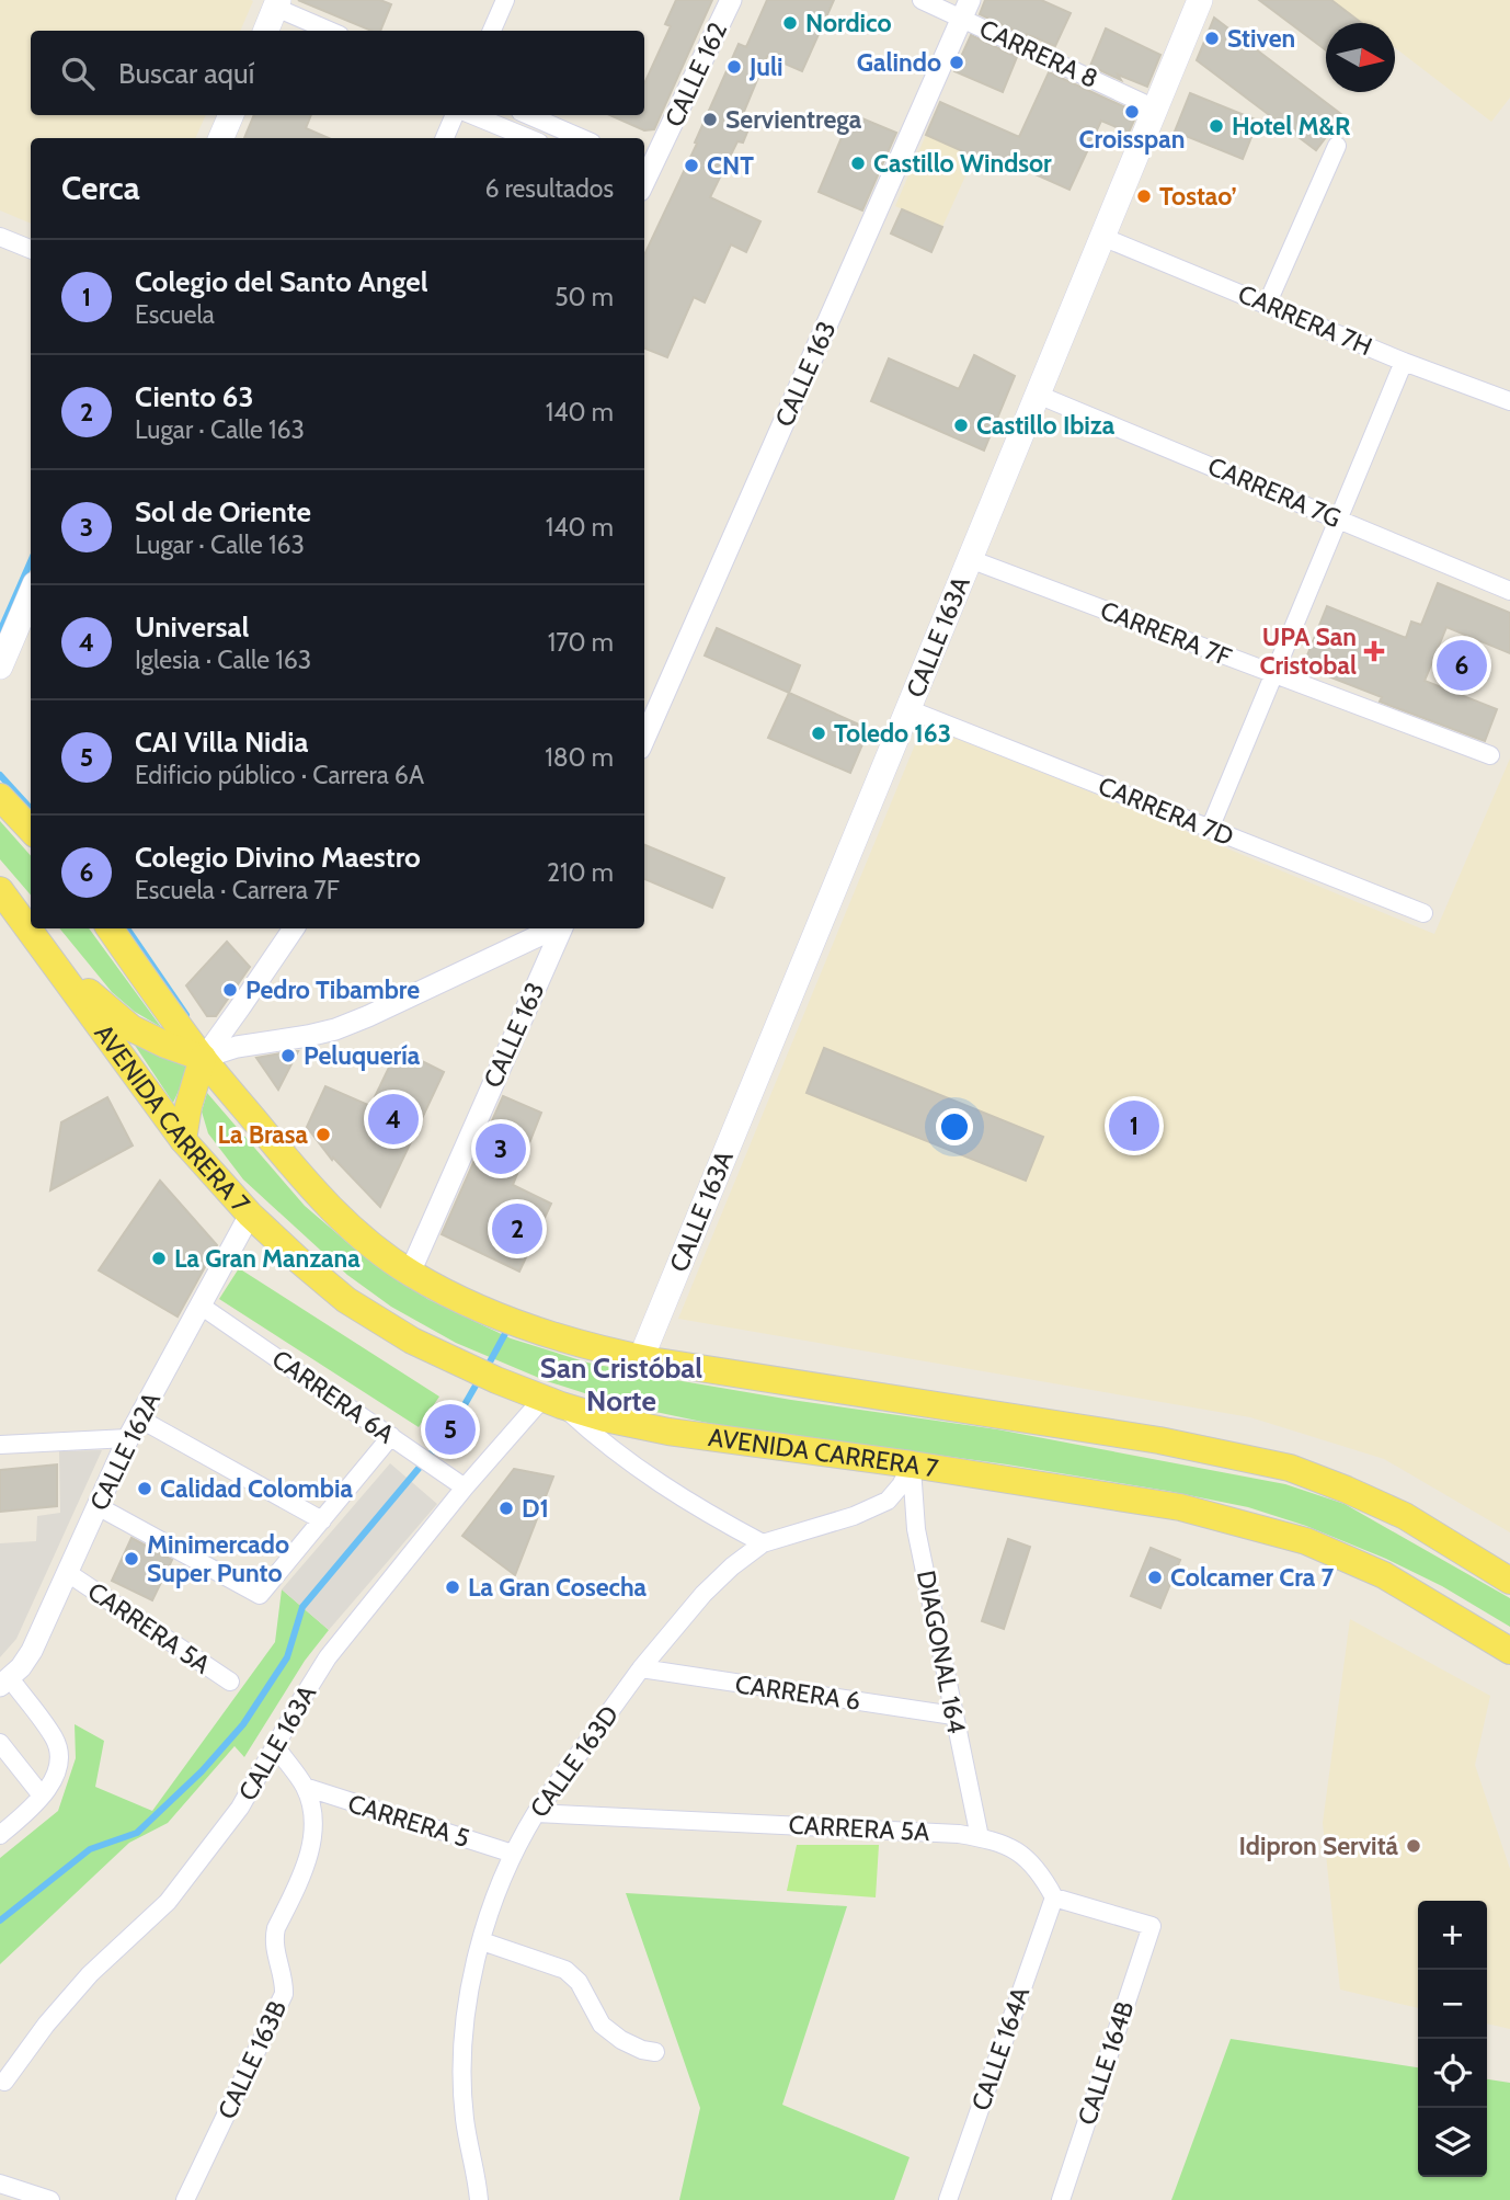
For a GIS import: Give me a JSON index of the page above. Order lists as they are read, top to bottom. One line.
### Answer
{"streets":{"main road":["CALLE 163A","AVENIDA CARRERA 7"],"street":["CARRERA 8","CALLE 162","CARRERA 7H","CALLE 163","CARRERA 7G","CARRERA 7F","CARRERA 7D","CARRERA 6A","CALLE 162A","CARRERA 5A","DIAGONAL 164","CARRERA 6","CALLE 163D","CARRERA 5","CALLE 164A","CALLE 163B","CALLE 164B"]},"crossings":[["CARRERA 8","CALLE 163"],["CARRERA 8","CALLE 163A"],["CARRERA 7H","CALLE 163A"],["CARRERA 7G","CALLE 163A"],["CARRERA 7F","CALLE 163A"],["CALLE 163A","CARRERA 7D"],["CALLE 163A","AVENIDA CARRERA 7"],["CALLE 163A","CARRERA 6A"],["CALLE 163A","CALLE 163B"],["AVENIDA CARRERA 7","CALLE 162A"],["AVENIDA CARRERA 7","DIAGONAL 164"],["AVENIDA CARRERA 7","CALLE 163D"],["CARRERA 6A","CALLE 162A"],["CALLE 162A","CARRERA 5A"],["CARRERA 5A","DIAGONAL 164"],["CARRERA 5A","CALLE 163D"],["CARRERA 5A","CALLE 164A"],["CARRERA 5A","CALLE 164B"],["DIAGONAL 164","CARRERA 6"],["DIAGONAL 164","CALLE 163D"],["CARRERA 6","CALLE 163D"],["CALLE 163D","CARRERA 5"],["CARRERA 5","CALLE 163B"],["CALLE 164A","CALLE 164B"]],"districts":["San Cristóbal Norte"],"places":{"other":["Nordico","Stiven","Galindo","Juli","Croisspan","Servientrega","Hotel M&R","Castillo Windsor","CNT","Tostao’","Castillo Ibiza","Toledo 163","Pedro Tibambre","Peluquería","La Brasa","La Gran Manzana","Calidad Colombia","D1","Minimercado Super Punto","Colcamer Cra 7","La Gran Cosecha","Idipron Servitá"],"health":["UPA San Cristobal"]},"north":"right","page":{"search":"Buscar aquí","heading":["Cerca","6 resultados"],"list":[{"mark":"1","name":"Colegio del Santo Angel","note":"Escuela","value":"50 m"},{"mark":"2","name":"Ciento 63","note":"Lugar · Calle 163","value":"140 m"},{"mark":"3","name":"Sol de Oriente","note":"Lugar · Calle 163","value":"140 m"},{"mark":"4","name":"Universal","note":"Iglesia · Calle 163","value":"170 m"},{"mark":"5","name":"CAI Villa Nidia","note":"Edificio público · Carrera 6A","value":"180 m"},{"mark":"6","name":"Colegio Divino Maestro","note":"Escuela · Carrera 7F","value":"210 m"}],"pins":["6","4","1","3","2","5"],"map_buttons":["+","−"]}}
